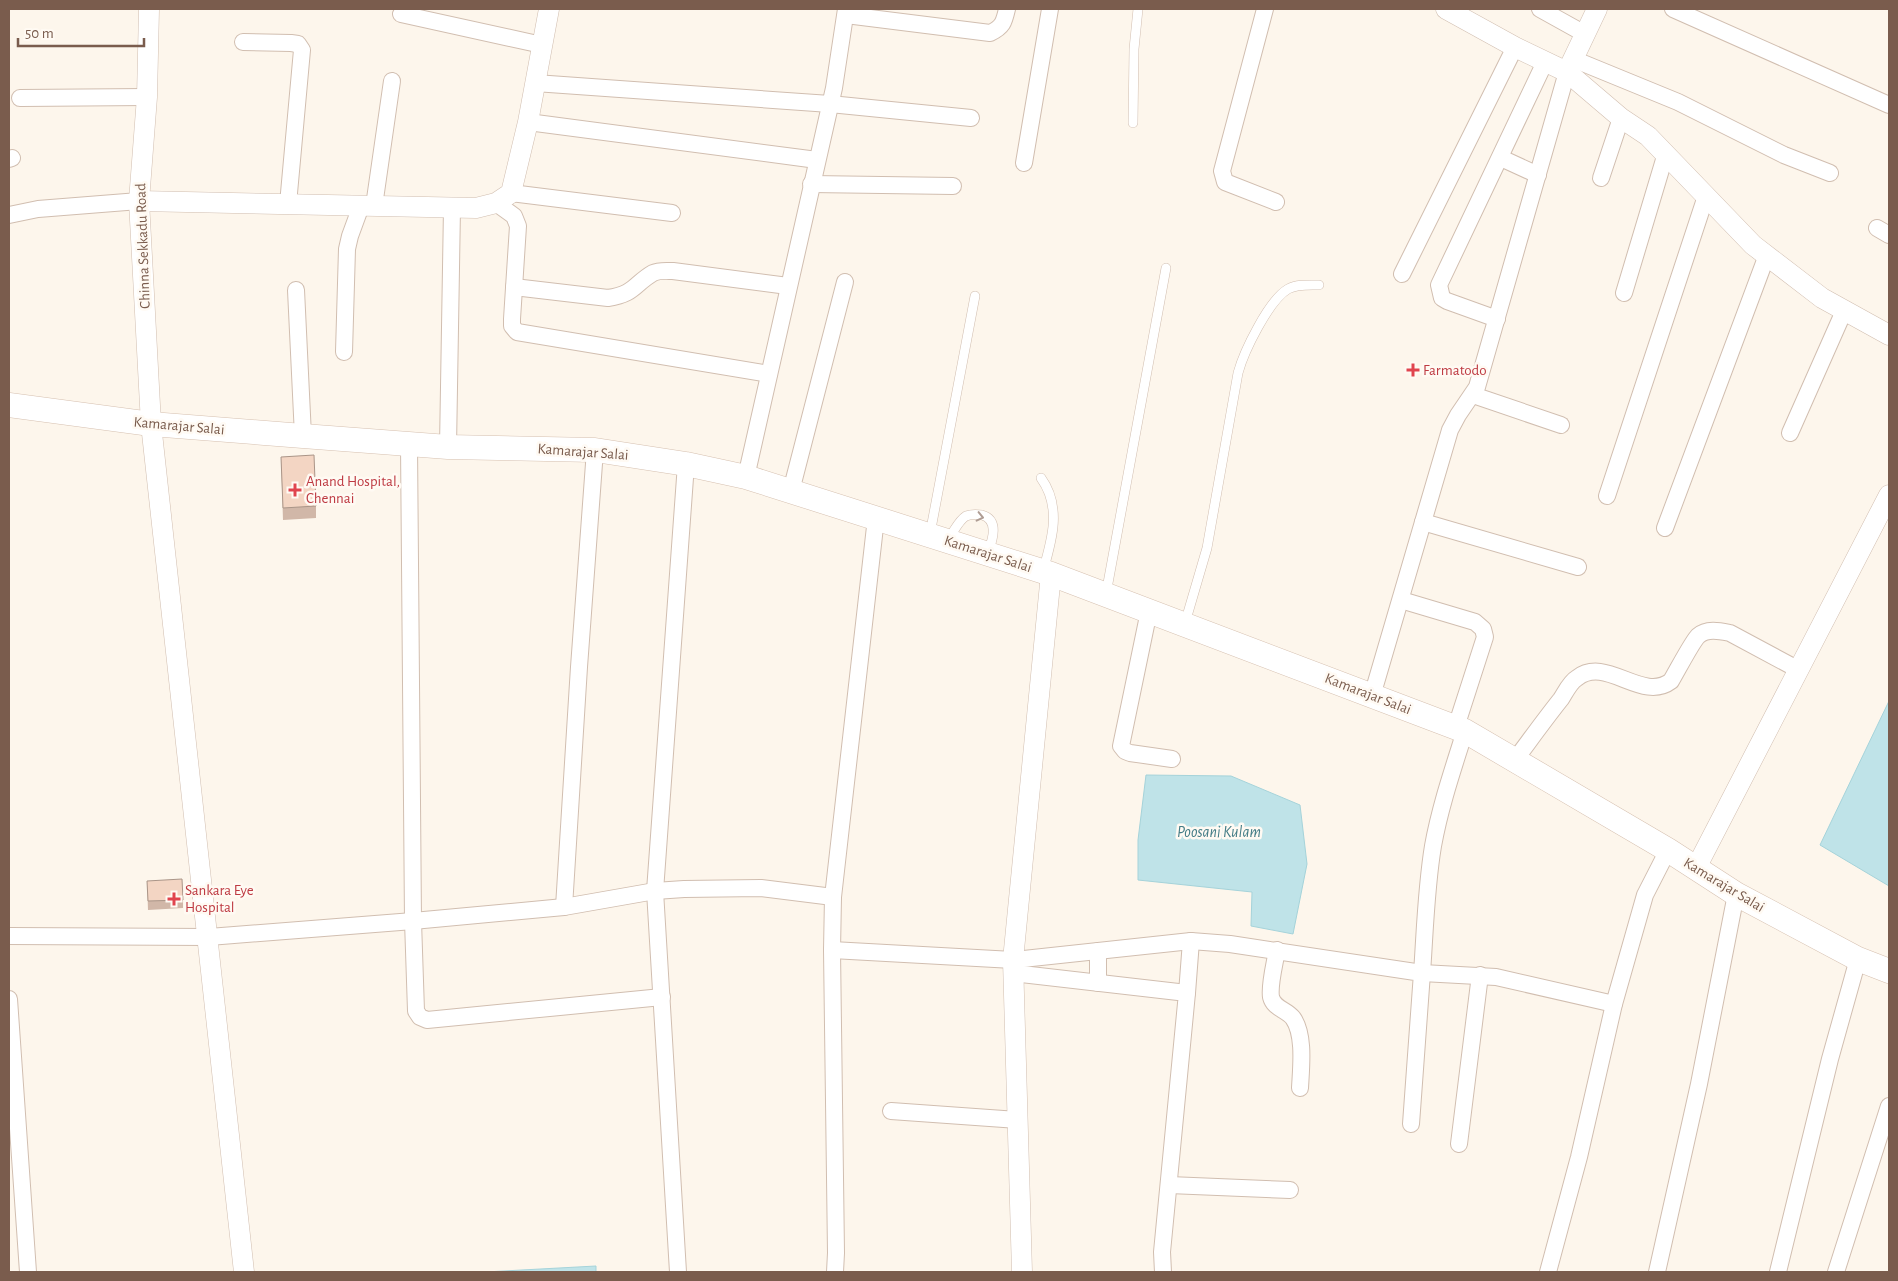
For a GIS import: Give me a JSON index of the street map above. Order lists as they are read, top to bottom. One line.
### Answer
{"streets":{"main road":["Kamarajar Salai"],"street":["Chinna Sekkadu Road"]},"crossings":[["Chinna Sekkadu Road","Kamarajar Salai"]],"water":["Poosani Kulam"],"places":{"health":["Farmatodo","Anand Hospital, Chennai","Sankara Eye Hospital"]},"scale_bar":"50 m"}
